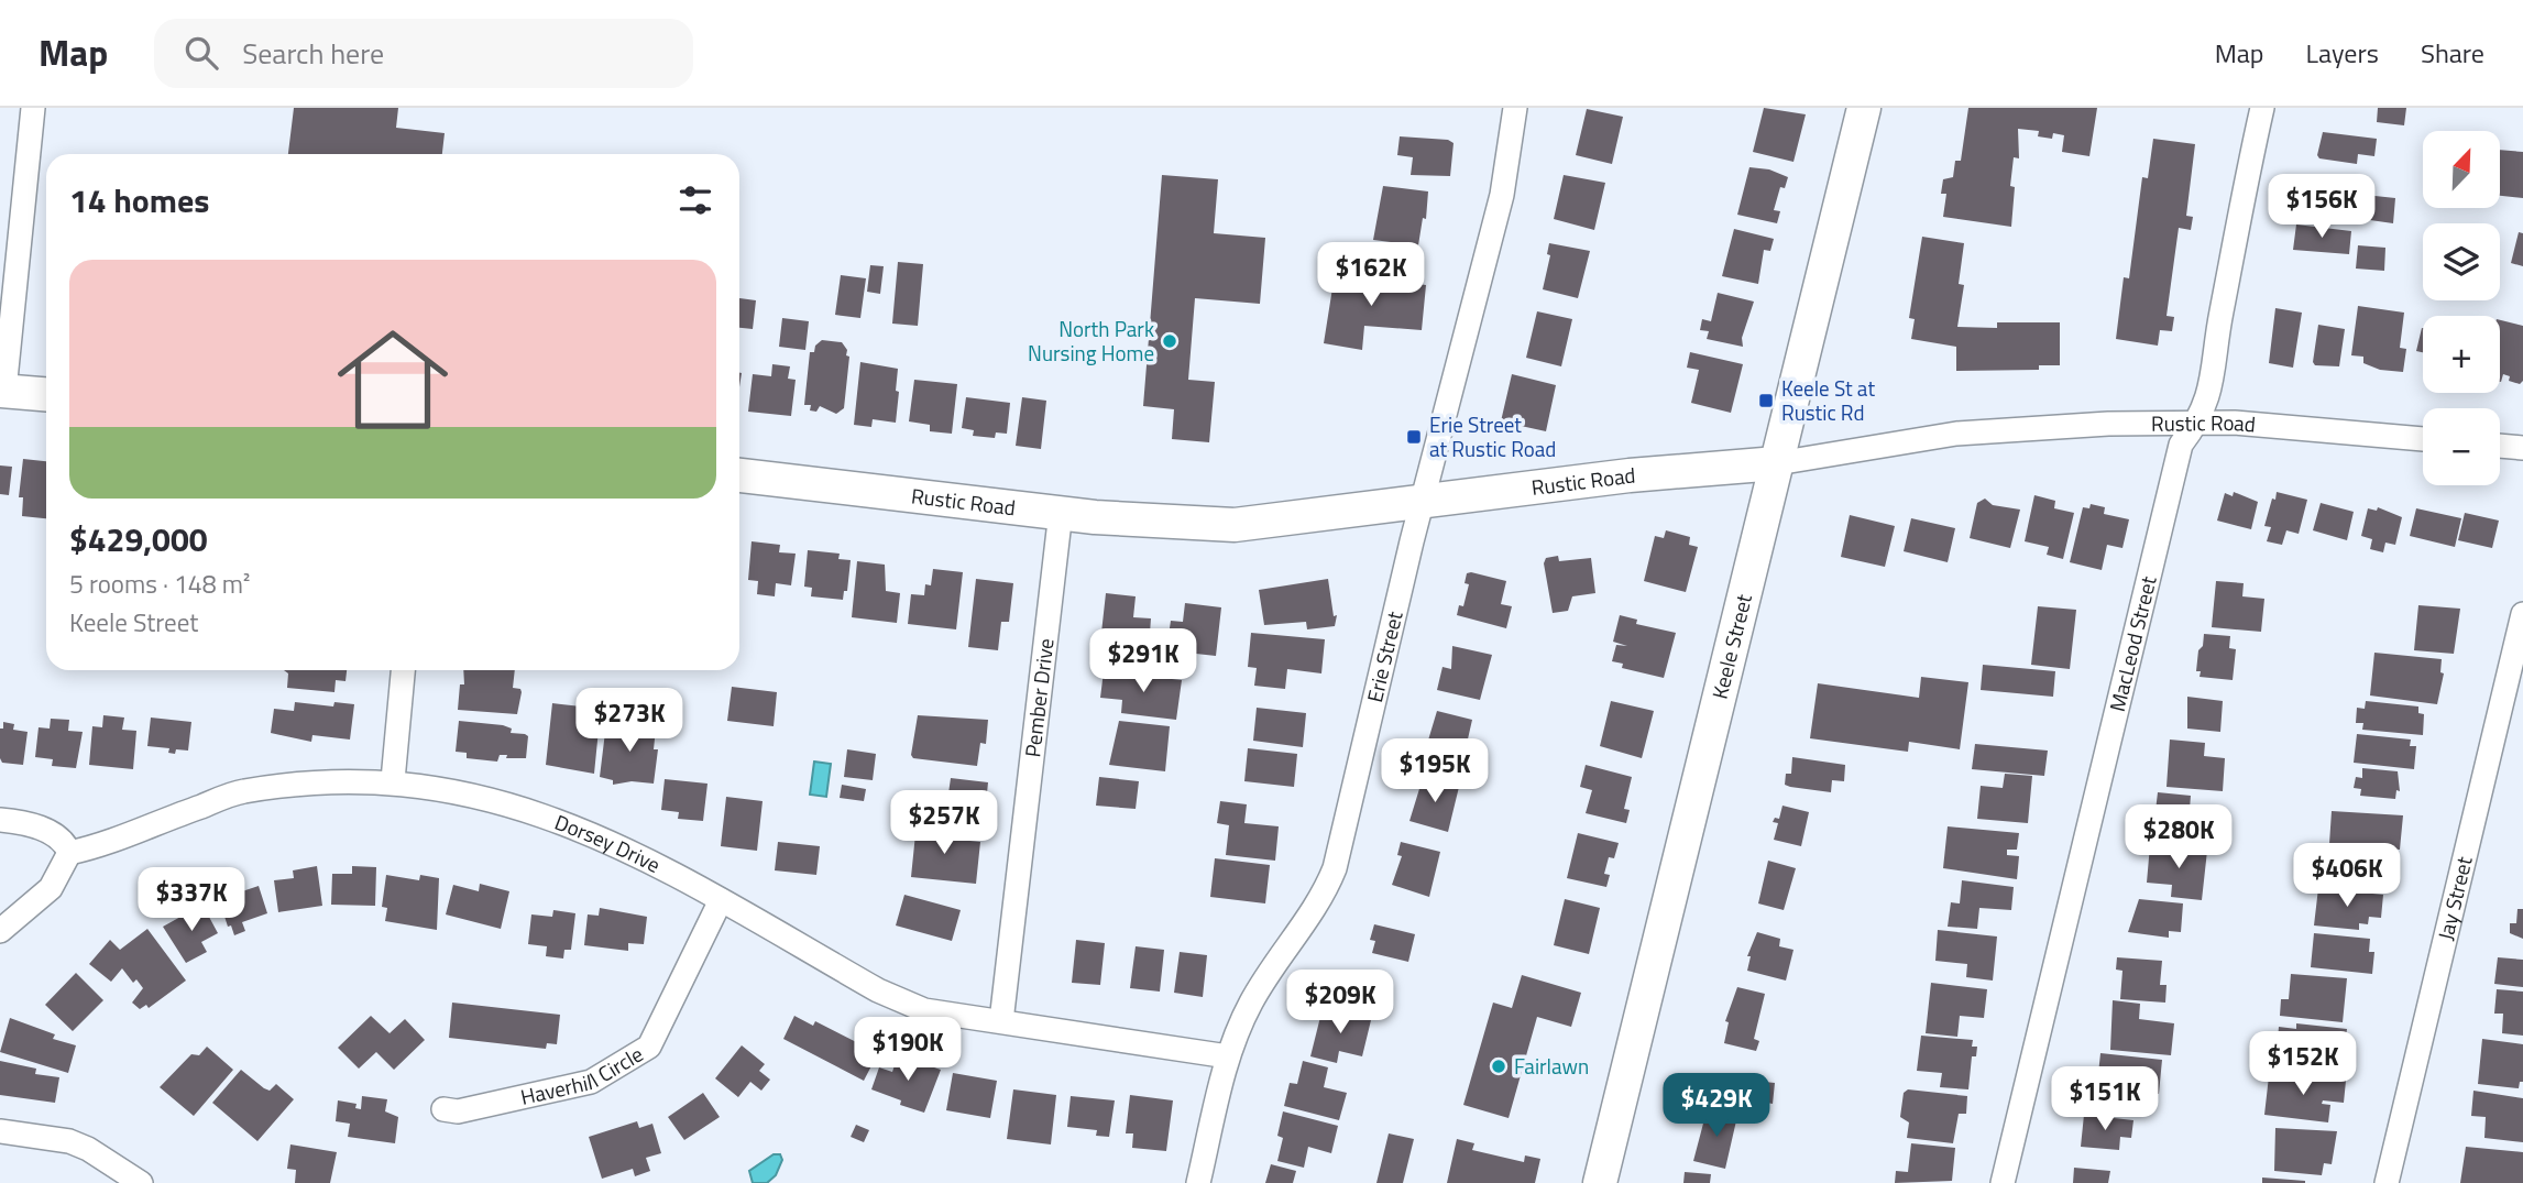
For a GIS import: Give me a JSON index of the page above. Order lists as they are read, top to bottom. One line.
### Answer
{"streets":{"main road":["Rustic Road","Keele Street"],"street":["MacLeod Street","Erie Street","Pember Drive","Dorsey Drive","Jay Street","Haverhill Circle"]},"crossings":[["Rustic Road","MacLeod Street"],["Rustic Road","Keele Street"],["Rustic Road","Erie Street"],["Rustic Road","Pember Drive"],["Erie Street","Dorsey Drive"],["Pember Drive","Dorsey Drive"],["Dorsey Drive","Haverhill Circle"]],"places":{"other":["North Park Nursing Home","Fairlawn"],"transit":["Keele St at Rustic Rd","Erie Street at Rustic Road"]},"north":"top right","page":{"header":"Map","search":"Search here","nav":["Map","Layers","Share"],"map_buttons":["+","−"],"heading":"14 homes","price":["$156K","$162K","$291K","$273K","$195K","$257K","$280K","$406K","$337K","$209K","$190K","$152K","$151K","$429K"],"list":[{"name":"$429,000","note":"5 rooms · 148 m² · Keele Street"}]}}
